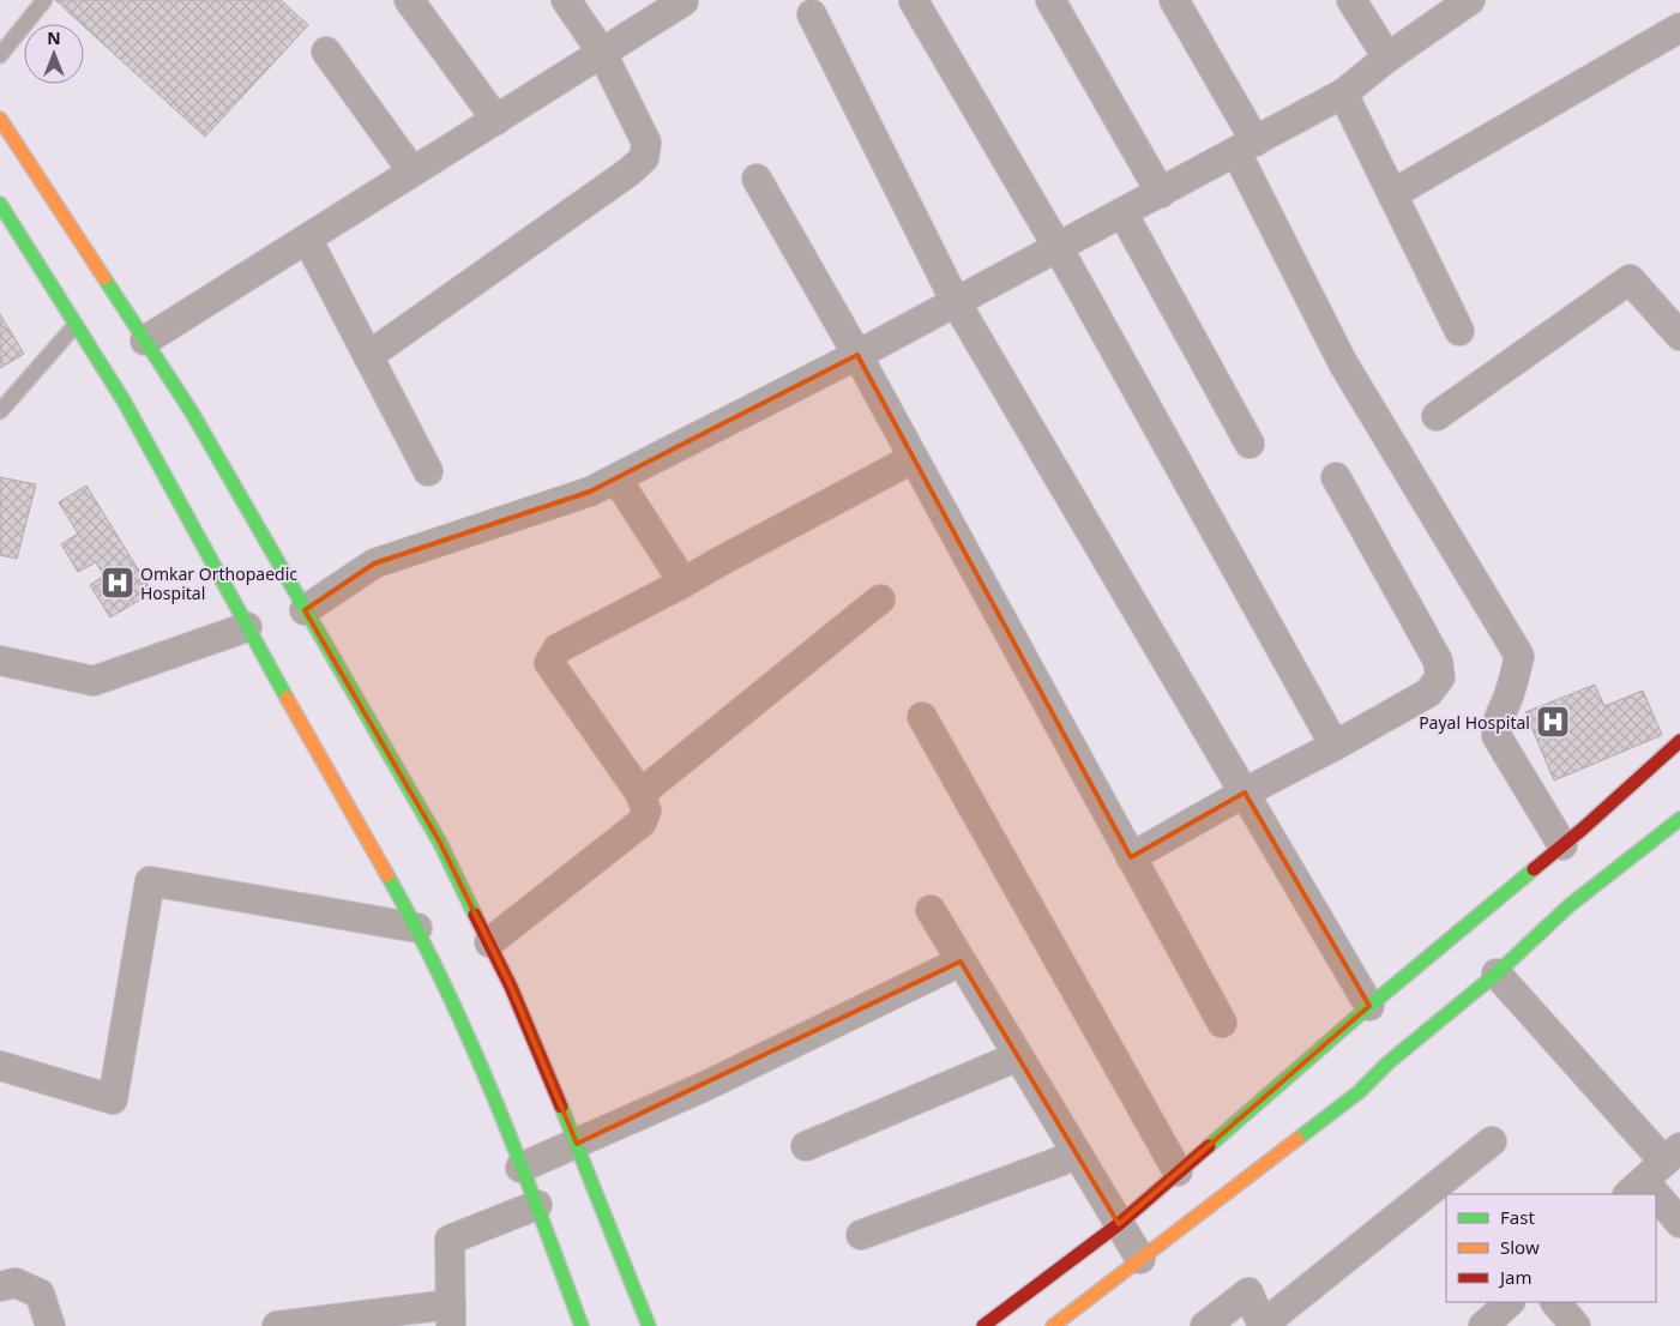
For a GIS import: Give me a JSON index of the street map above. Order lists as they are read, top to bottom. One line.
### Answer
{"places":{"hospital":["Omkar Orthopaedic Hospital","Payal Hospital"]},"legend":["Fast","Slow","Jam"],"north":"top"}
